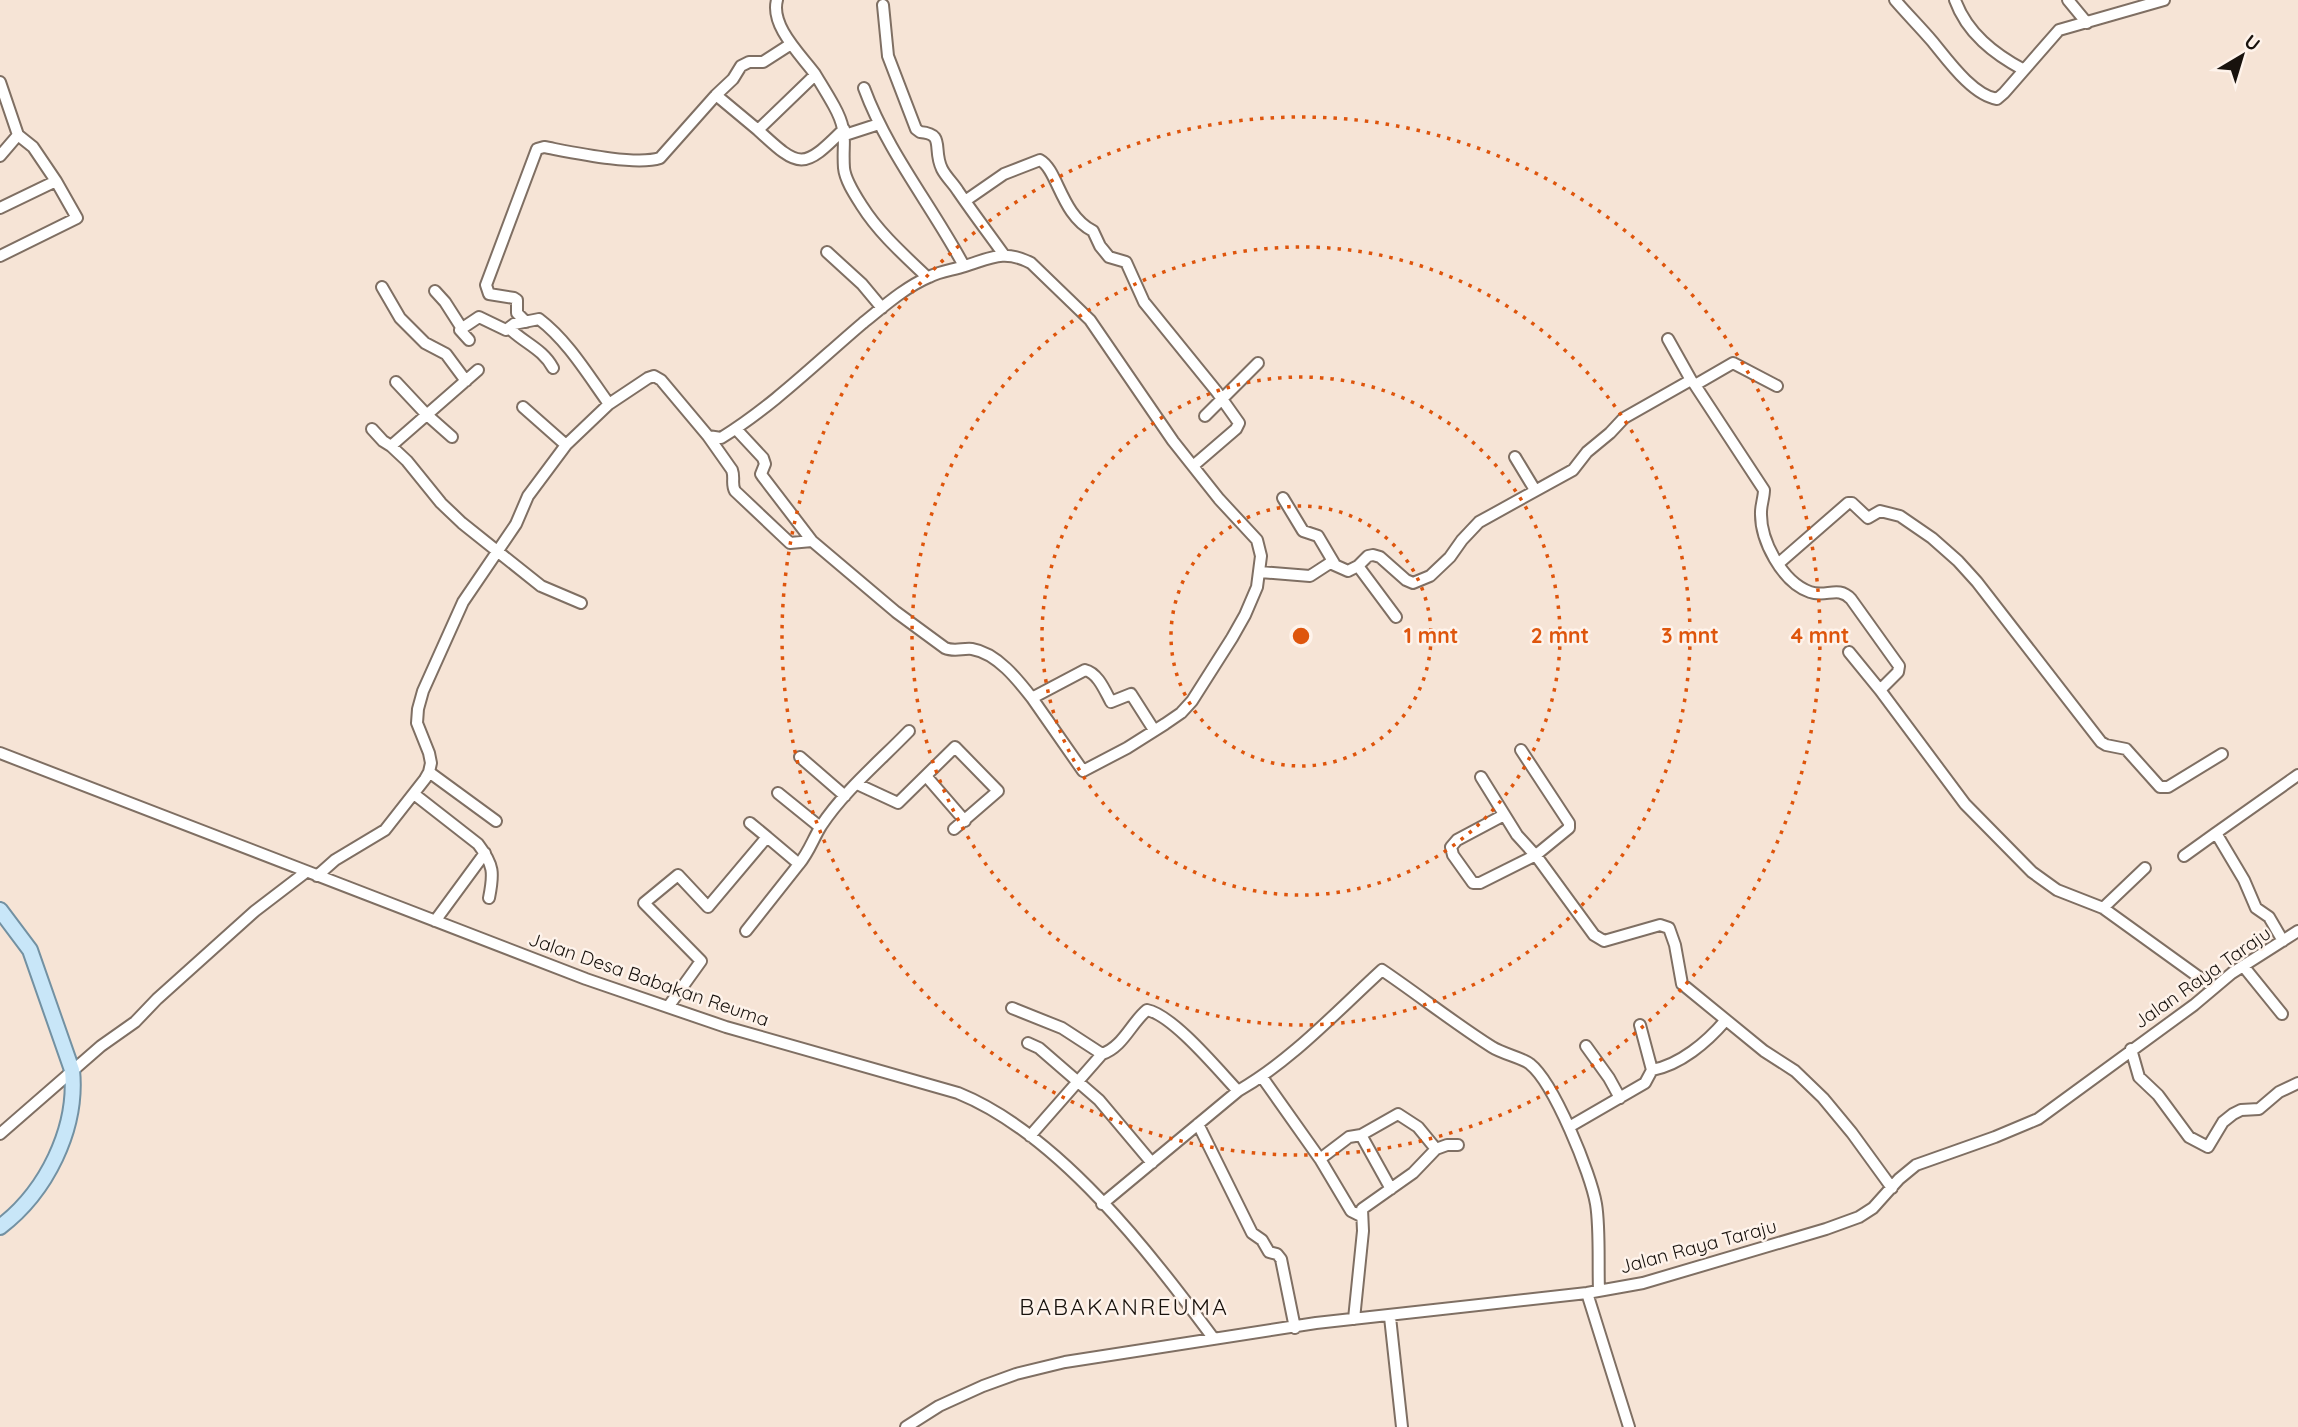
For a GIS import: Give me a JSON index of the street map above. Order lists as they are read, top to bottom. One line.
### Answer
{"streets":{"street":["Jalan Raya Taraju","Jalan Desa Babakan Reuma"]},"crossings":[["Jalan Raya Taraju","Jalan Desa Babakan Reuma"]],"districts":["BABAKANREUMA"],"north":"top right","rings":["1 mnt","2 mnt","3 mnt","4 mnt"]}
